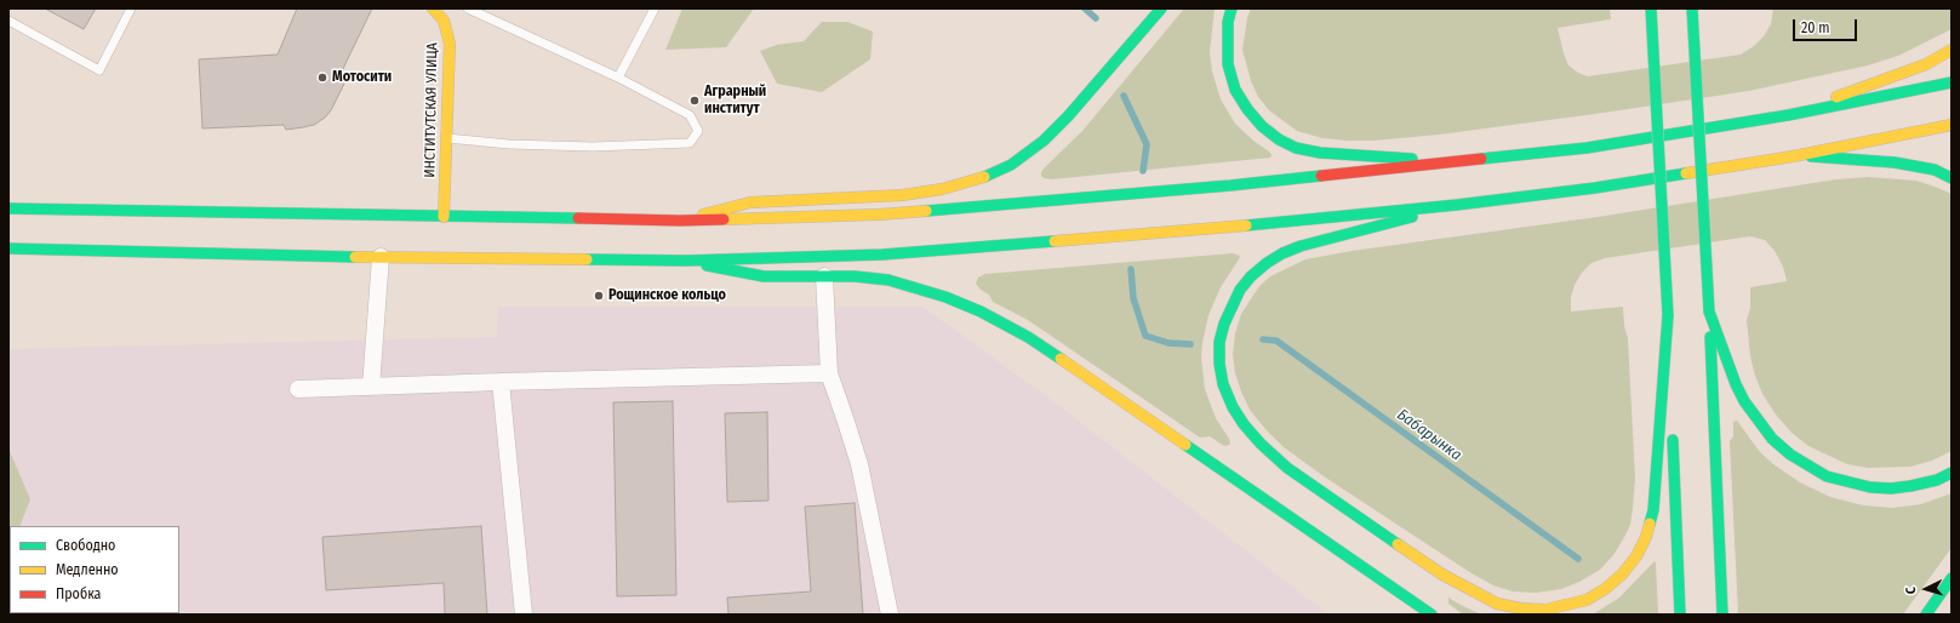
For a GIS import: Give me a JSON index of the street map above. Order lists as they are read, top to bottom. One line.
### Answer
{"streets":{"main road":["ИНСТИТУТСКАЯ УЛИЦА"]},"water":["Бабарынка"],"places":["Мотосити","Аграрный институт","Рощинское кольцо"],"legend":["Свободно","Медленно","Пробка"],"scale_bar":"20 m","north":"left"}
